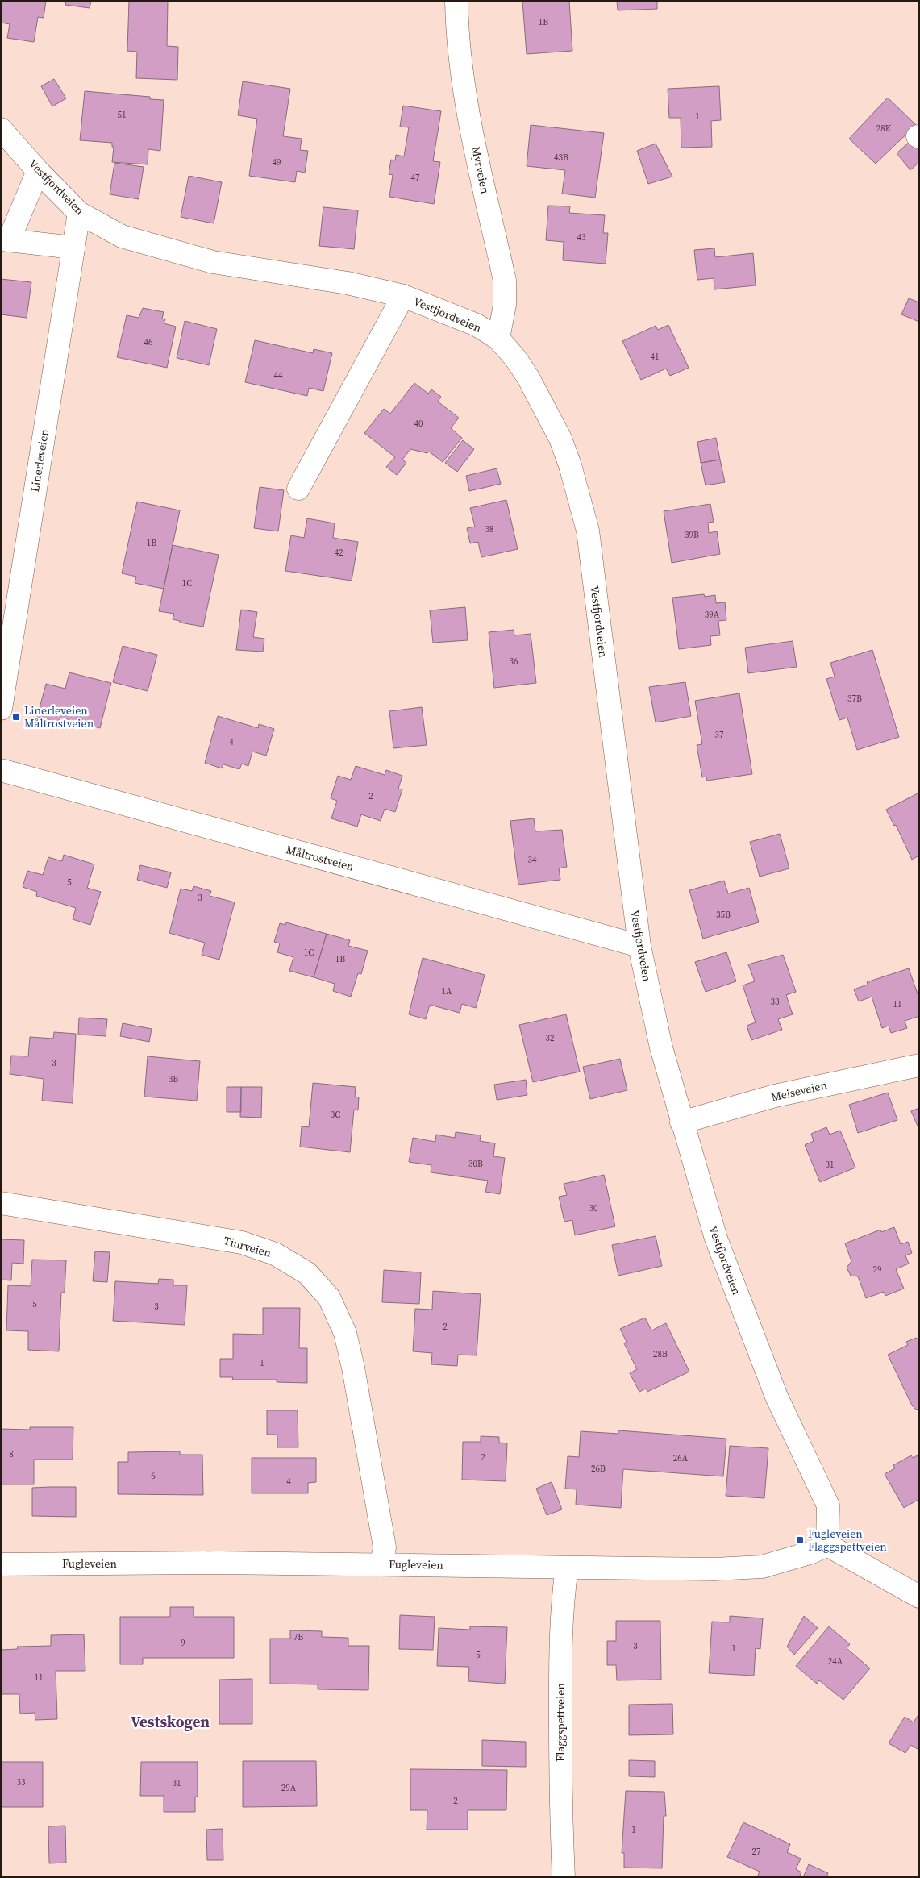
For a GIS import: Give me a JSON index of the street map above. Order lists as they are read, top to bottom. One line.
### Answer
{"streets":{"street":["Myrveien","Vestfjordveien","Linerleveien","Måltrostveien","Meiseveien","Tiurveien","Fugleveien","Flaggspettveien"]},"crossings":[["Myrveien","Vestfjordveien"],["Vestfjordveien","Linerleveien"],["Vestfjordveien","Måltrostveien"],["Vestfjordveien","Meiseveien"],["Vestfjordveien","Fugleveien"],["Tiurveien","Fugleveien"],["Fugleveien","Flaggspettveien"]],"districts":["Vestskogen"],"places":{"transit":["Linerleveien Måltrostveien","Fugleveien Flaggspettveien"]},"house_numbers":["1B","51","1","28K","43B","49","47","43","46","41","44","40","38","39B","1B","42","1C","39A","36","37B","37","4","2","34","5","3","35B","1C","1B","1A","33","11","32","3","3B","3C","30B","31","30","29","5","3","2","28B","1","8","2","26A","26B","6","4","7B","9","3","1","5","24A","11","33","31","29A","2","1","27"]}
